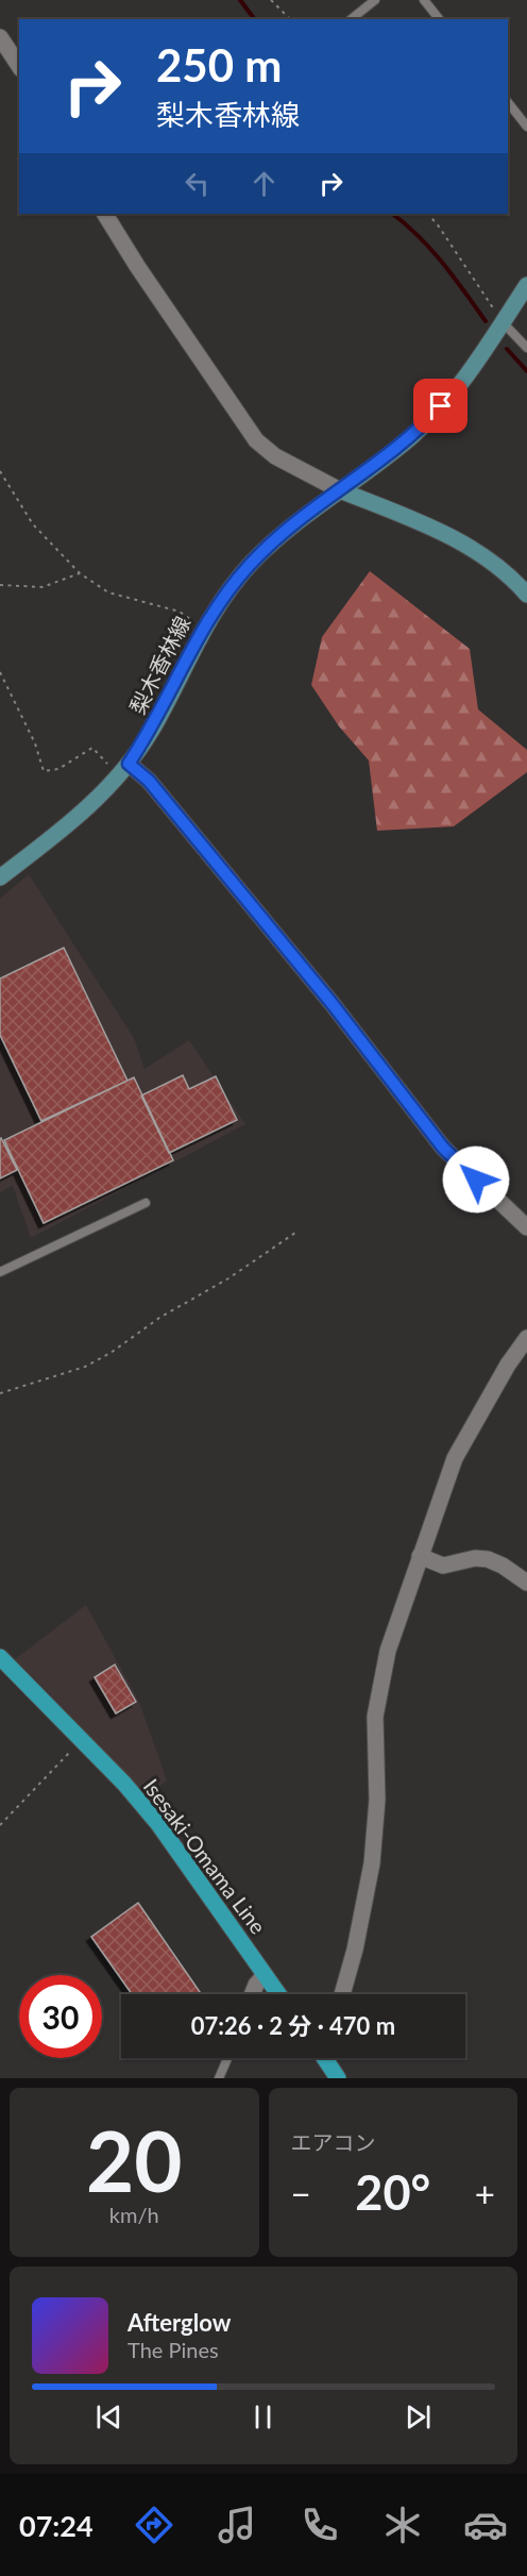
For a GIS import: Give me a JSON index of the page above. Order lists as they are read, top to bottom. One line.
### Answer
{"streets":{"main road":["梨木香林線","Isesaki-Omama Line"]},"page":{"turn":["250 m","梨木香林線"],"limit":"30","trip":"07:26 · 2 分 · 470 m","tile":[["20","km/h"],"エアコン"],"heat":["−","20°","+"],"song":["Afterglow","The Pines"],"tabs":"07:24"}}
